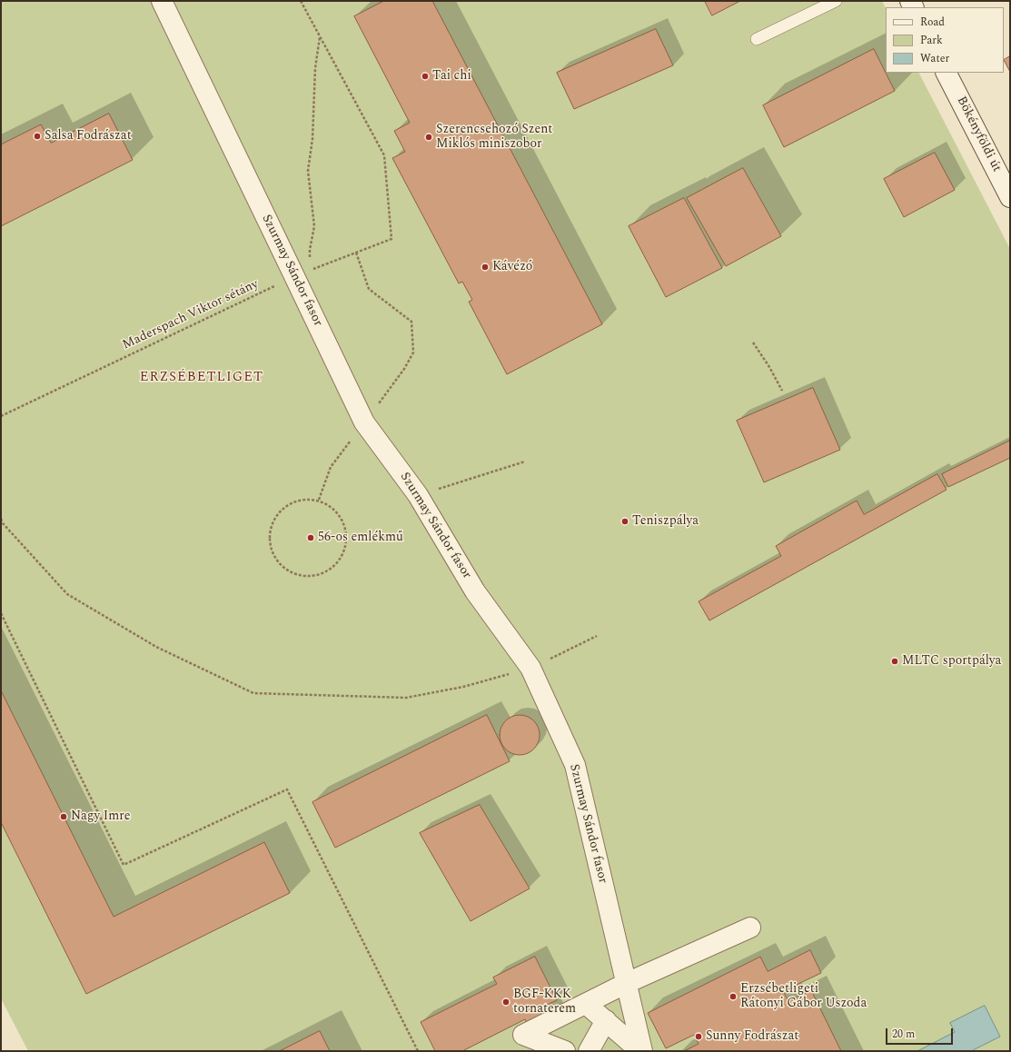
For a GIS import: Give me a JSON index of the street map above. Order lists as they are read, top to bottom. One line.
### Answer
{"streets":{"street":["Bökényföldi út","Szurmay Sándor fasor"],"path":["Maderspach Viktor sétány"]},"crossings":[["Szurmay Sándor fasor","Maderspach Viktor sétány"]],"districts":["ERZSÉBETLIGET"],"places":["Tai chi","Salsa Fodrászat","Szerencsehozó Szent Miklós miniszobor","Kávézó","Teniszpálya","56-os emlékmű","MLTC sportpálya","Nagy Imre","Erzsébetligeti Rátonyi Gábor Uszoda","BGF-KKK tornaterem","Sunny Fodrászat"],"legend":["Road","Park","Water"],"scale_bar":"20 m"}
